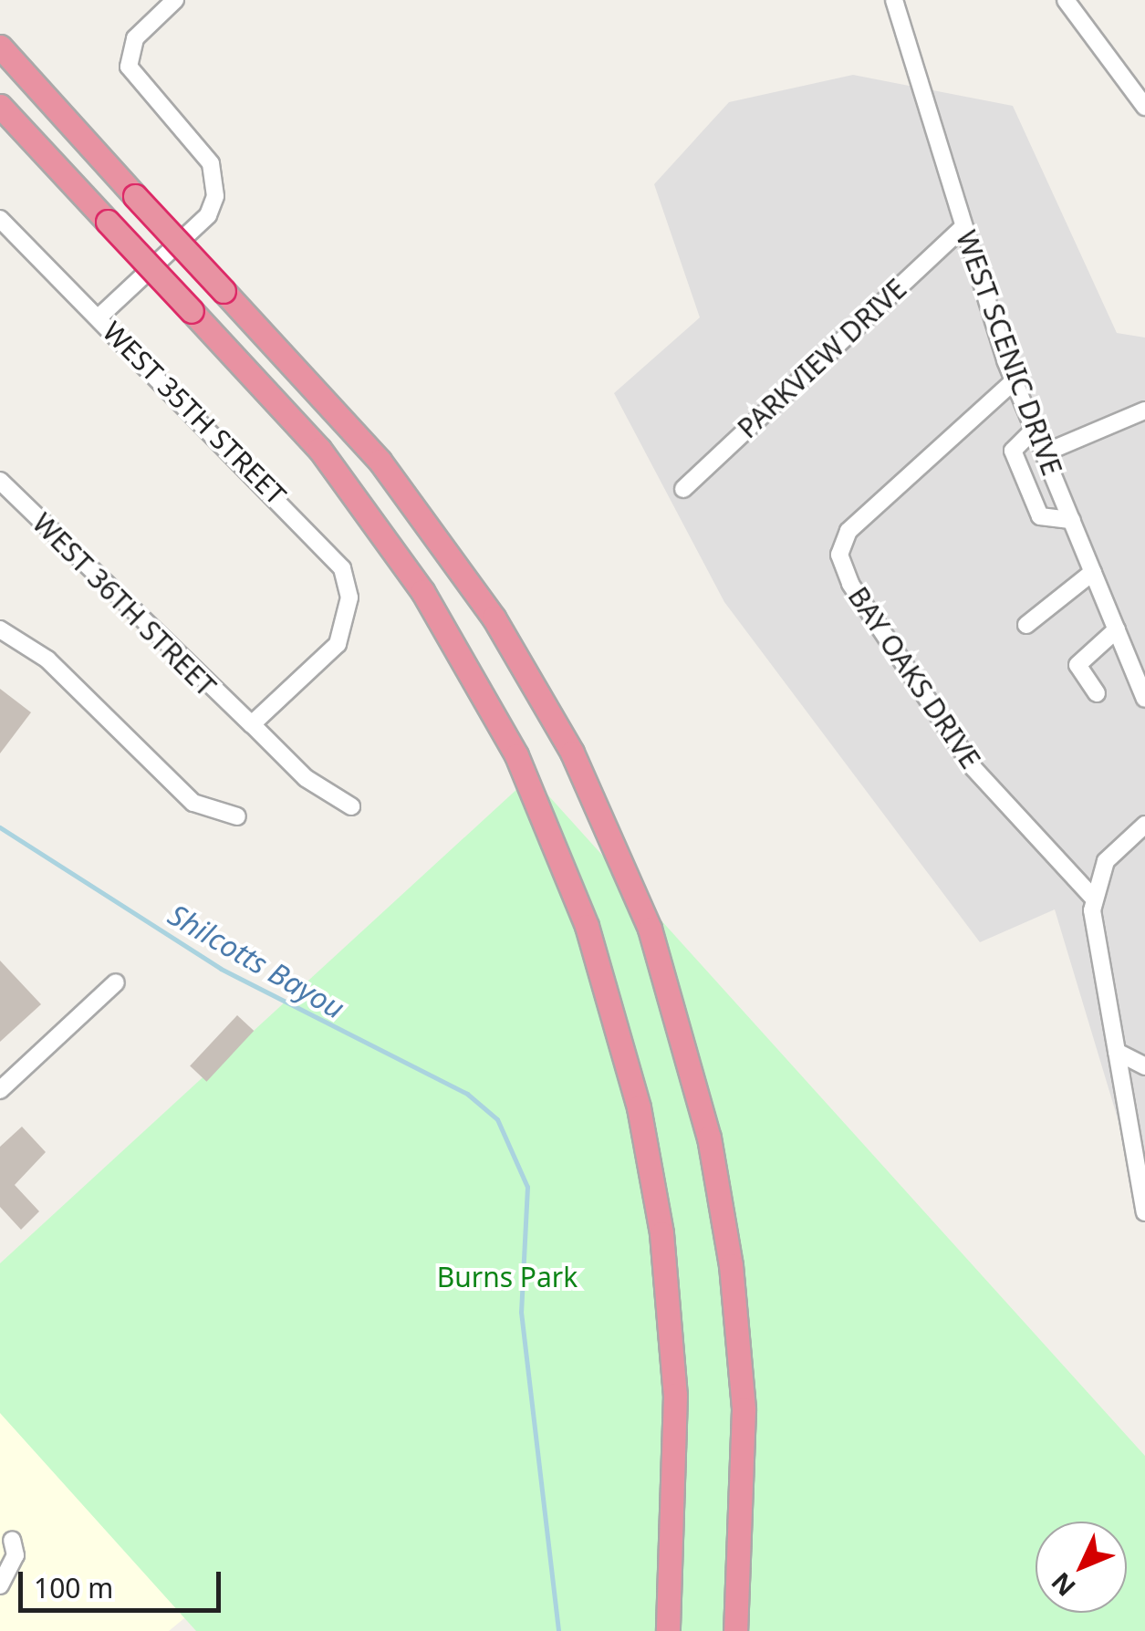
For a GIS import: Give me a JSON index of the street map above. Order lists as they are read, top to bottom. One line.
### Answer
{"streets":{"street":["WEST SCENIC DRIVE","PARKVIEW DRIVE","WEST 35TH STREET","WEST 36TH STREET","BAY OAKS DRIVE"]},"crossings":[["WEST SCENIC DRIVE","PARKVIEW DRIVE"],["WEST SCENIC DRIVE","BAY OAKS DRIVE"],["WEST 35TH STREET","WEST 36TH STREET"]],"water":["Shilcotts Bayou"],"parks":["Burns Park"],"scale_bar":"100 m","north":"bottom left"}
